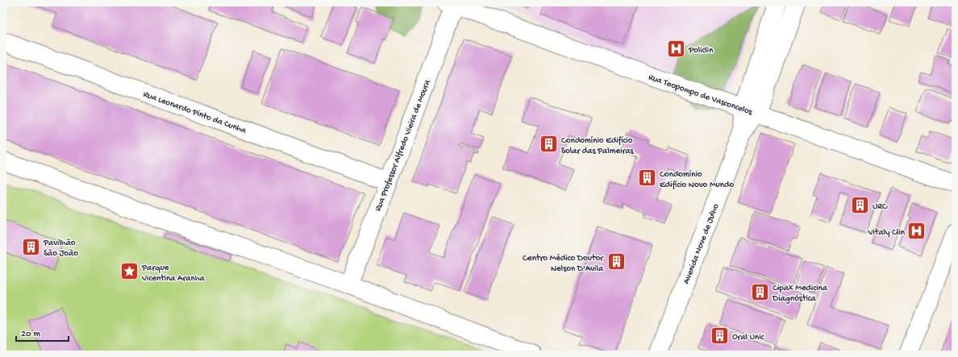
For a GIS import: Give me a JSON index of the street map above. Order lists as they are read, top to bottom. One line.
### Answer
{"streets":{"street":["Rua Teopompo de Vasconcelos","Rua Leonardo Pinto da Cunha","Rua Professor Alfredo Vieira de Moura","Avenida Nove de Julho"]},"crossings":[["Rua Teopompo de Vasconcelos","Rua Professor Alfredo Vieira de Moura"],["Rua Teopompo de Vasconcelos","Avenida Nove de Julho"],["Rua Leonardo Pinto da Cunha","Rua Professor Alfredo Vieira de Moura"]],"places":{"hospital":["Policlin","Vitaly Clin"],"building":["Condomínio Edifício Solar das Palmeiras","Condomínio Edifício Novo Mundo","URC","Pavilhão São João","Centro Médico Doutor Nelson D'Avila","Cipax Medicina Diagnóstica","Oral Unic"],"place":["Parque Vicentina Aranha"]},"scale_bar":"20 m"}
